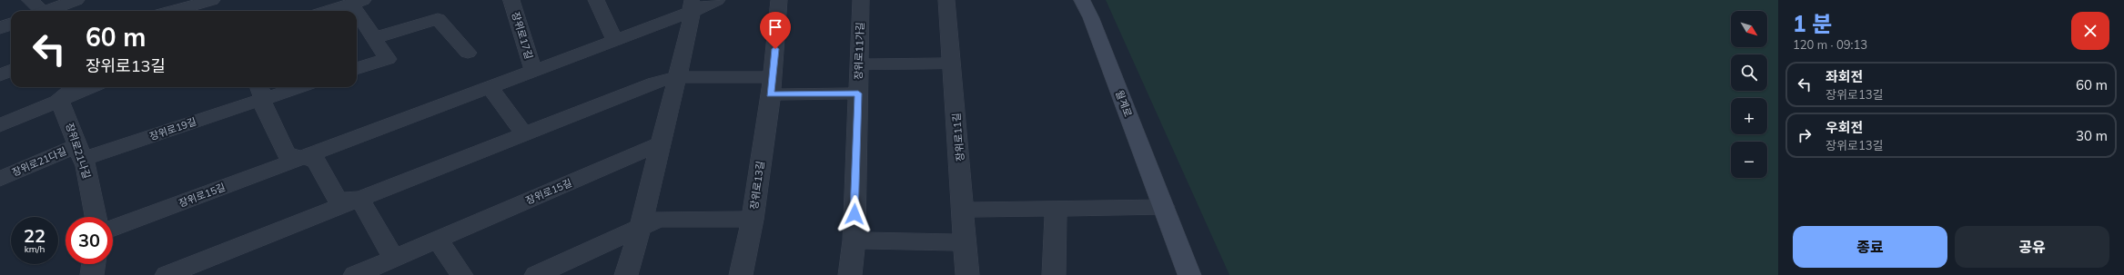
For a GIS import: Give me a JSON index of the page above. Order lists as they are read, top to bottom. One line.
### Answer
{"streets":{"main road":["월계로"],"street":["장위로17길","장위로11가길","장위로19길","장위로11길","장위로21나길","장위로21다길","장위로13길","장위로15길"]},"crossings":[["장위로17길","장위로15길"],["장위로19길","장위로21나길"],["장위로19길","장위로21다길"],["장위로21나길","장위로21다길"]],"north":"bottom right","page":{"heading":["1 분","120 m · 09:13"],"map_buttons":["+","−"],"turn":["60 m","장위로13길"],"list":[{"name":"좌회전","note":"장위로13길","value":"60 m"},{"name":"우회전","note":"장위로13길","value":"30 m"}],"speed":"22 km/h","limit":"30","buttons":["종료","공유"]}}
